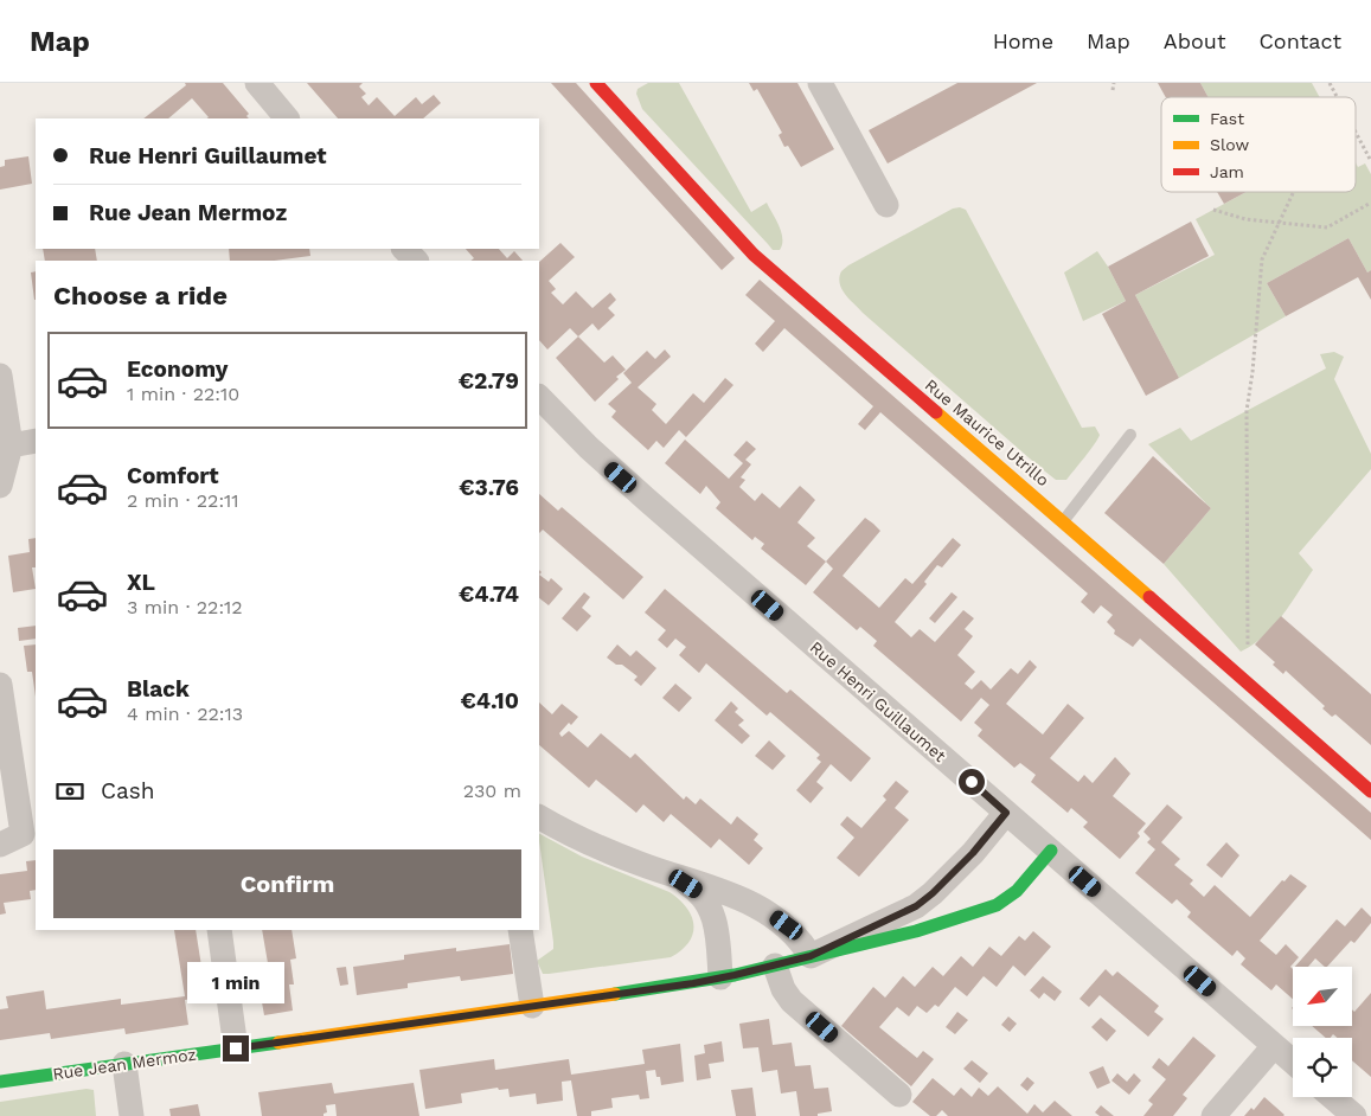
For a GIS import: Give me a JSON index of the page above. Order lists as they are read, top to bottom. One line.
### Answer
{"streets":{"street":["Rue Maurice Utrillo","Rue Henri Guillaumet","Rue Jean Mermoz"]},"crossings":[["Rue Henri Guillaumet","Rue Jean Mermoz"]],"legend":["Fast","Slow","Jam"],"north":"bottom left","page":{"header":"Map","nav":["Home","Map","About","Contact"],"banner":["Rue Henri Guillaumet","Rue Jean Mermoz"],"heading":"Choose a ride","list":[{"name":"Economy","note":"1 min · 22:10","value":"€2.79"},{"name":"Comfort","note":"2 min · 22:11","value":"€3.76"},{"name":"XL","note":"3 min · 22:12","value":"€4.74"},{"name":"Black","note":"4 min · 22:13","value":"€4.10"}],"pay":["Cash","230 m"],"buttons":"Confirm","bubble":"1 min"}}
